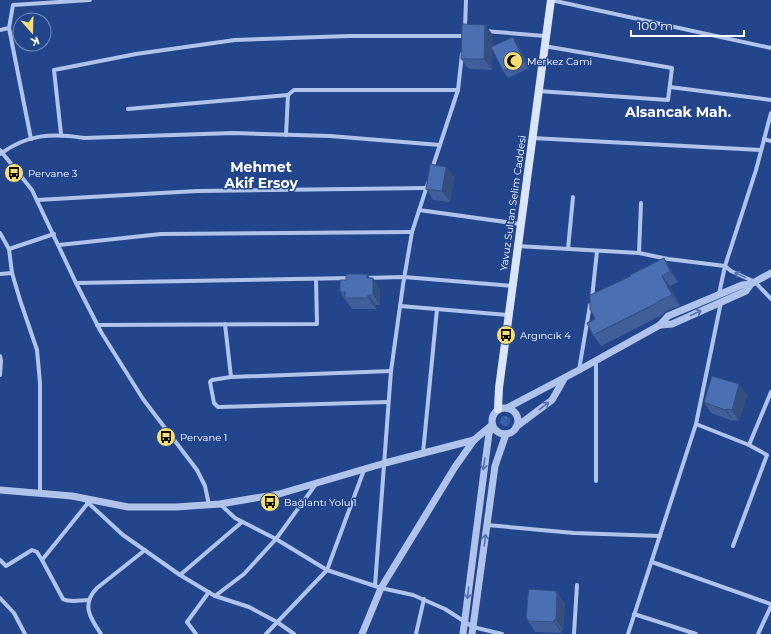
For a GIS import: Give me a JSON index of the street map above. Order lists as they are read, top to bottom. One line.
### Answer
{"streets":{"main road":["Yavuz Sultan Selim Caddesi"]},"districts":["Alsancak Mah.","Mehmet Akif Ersoy"],"places":{"mosque":["Merkez Cami"],"bus stop":["Pervane 3","Argıncık 4","Pervane 1","Bağlantı Yolu 1"]},"scale_bar":"100 m","north":"bottom"}
